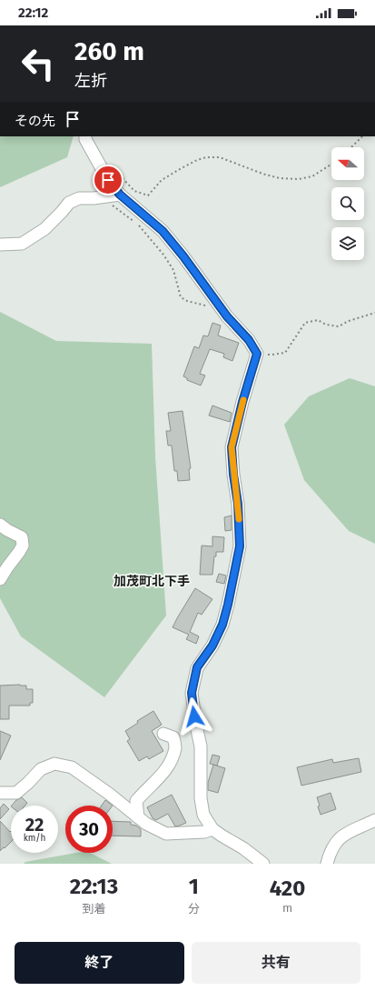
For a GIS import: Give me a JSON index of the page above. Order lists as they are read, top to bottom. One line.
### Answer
{"districts":["加茂町北下手"],"north":"left","page":{"status":"22:12","turn":["260 m","左折"],"then":"その先","speed":"22 km/h","limit":"30","eta":["22:13","到着","1","分","420","m"],"buttons":["終了","共有"]}}
